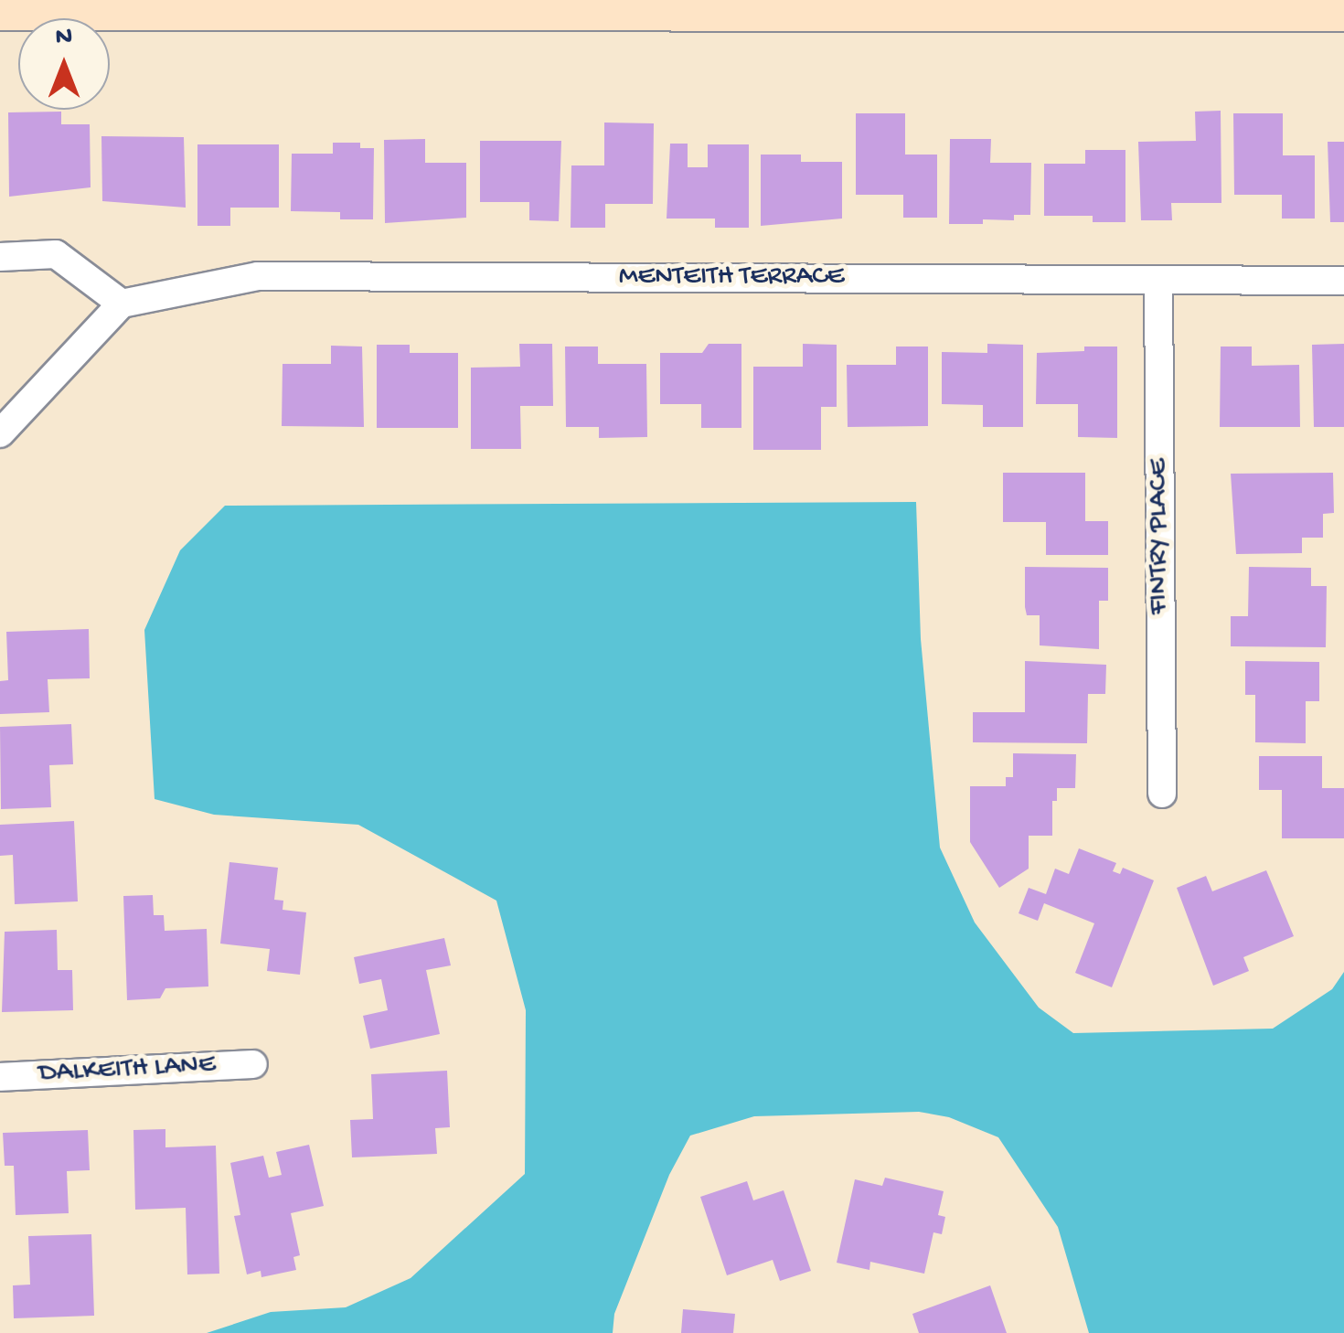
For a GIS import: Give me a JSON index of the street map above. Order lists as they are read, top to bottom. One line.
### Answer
{"streets":{"street":["MENTEITH TERRACE","FINTRY PLACE","DALKEITH LANE"]},"crossings":[["MENTEITH TERRACE","FINTRY PLACE"]],"north":"top"}
